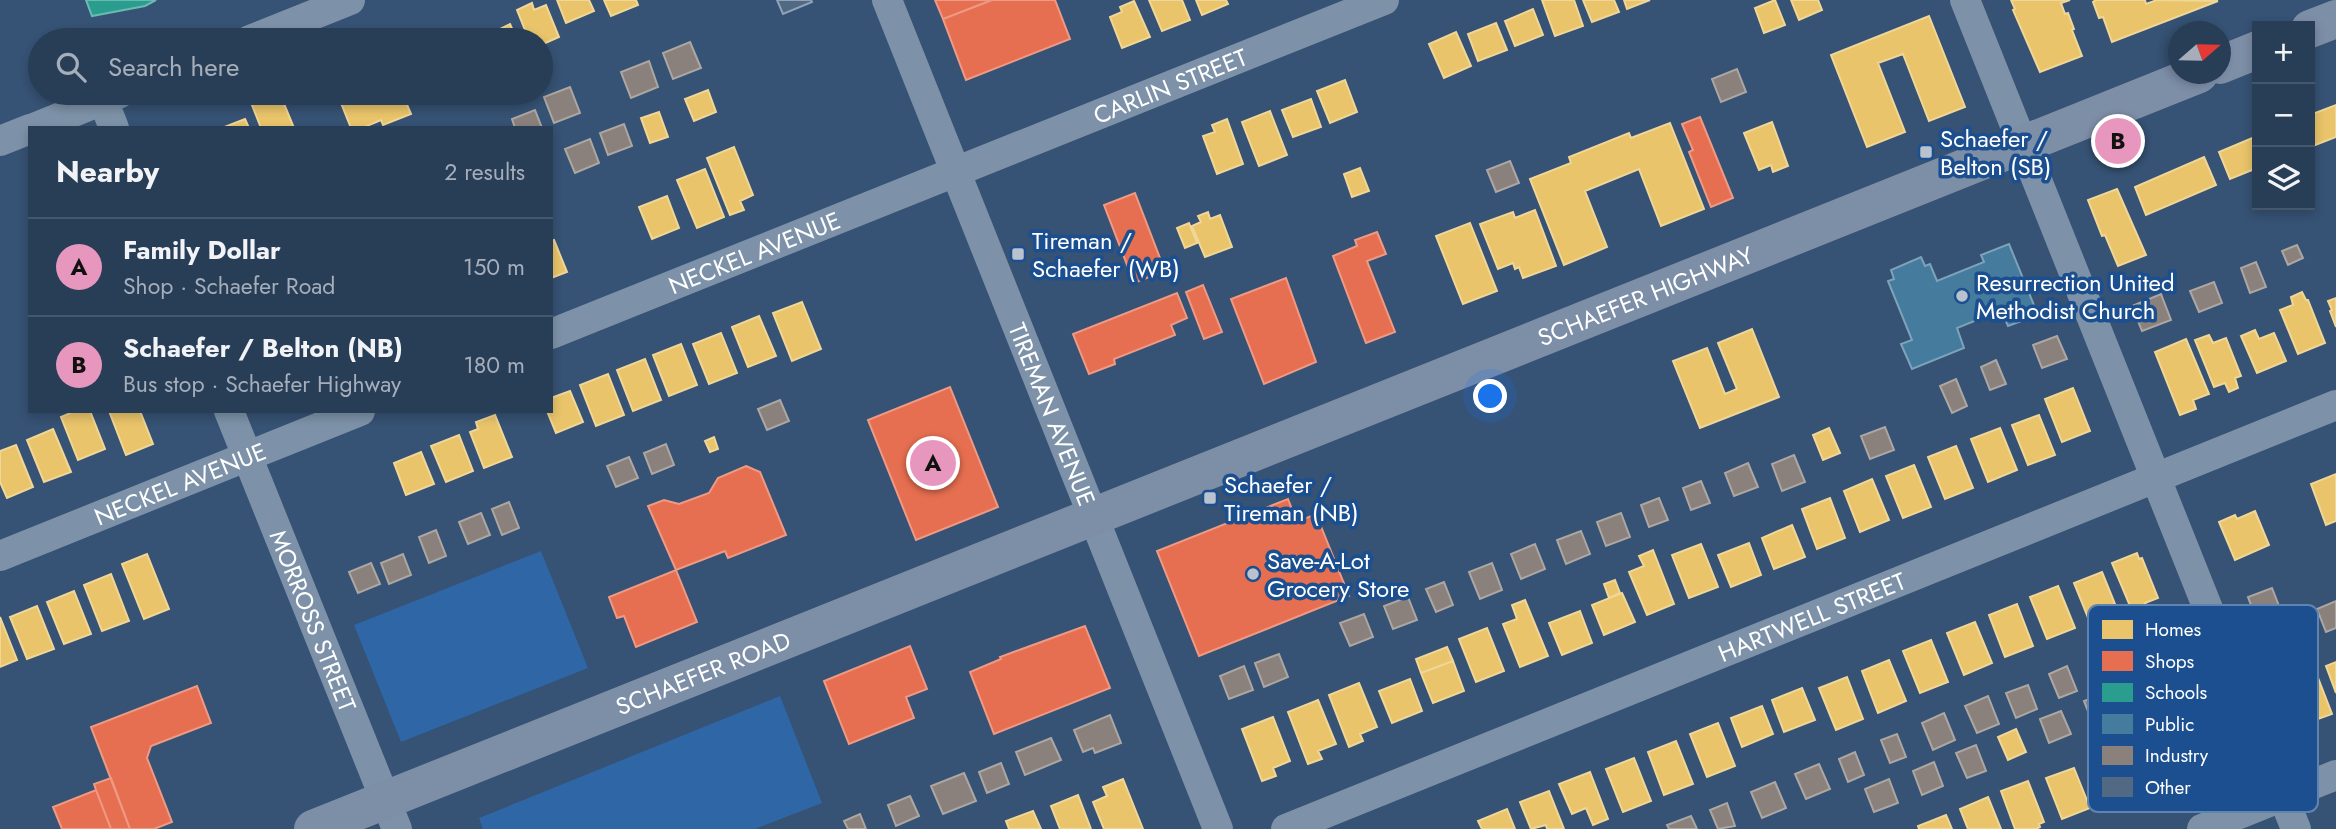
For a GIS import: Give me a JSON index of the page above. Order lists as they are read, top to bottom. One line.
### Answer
{"streets":{"main road":["SCHAEFER HIGHWAY","SCHAEFER ROAD"],"street":["CARLIN STREET","NECKEL AVENUE","TIREMAN AVENUE","HARTWELL STREET","MORROSS STREET"]},"crossings":[["CARLIN STREET","NECKEL AVENUE"],["CARLIN STREET","TIREMAN AVENUE"],["NECKEL AVENUE","TIREMAN AVENUE"],["NECKEL AVENUE","MORROSS STREET"],["SCHAEFER HIGHWAY","TIREMAN AVENUE"],["SCHAEFER HIGHWAY","SCHAEFER ROAD"],["TIREMAN AVENUE","SCHAEFER ROAD"],["MORROSS STREET","SCHAEFER ROAD"]],"places":{"transit":["Schaefer / Belton (SB)","Tireman / Schaefer (WB)","Schaefer / Tireman (NB)"],"other":["Resurrection United Methodist Church","Save-A-Lot Grocery Store"]},"legend":["Homes","Shops","Schools","Public","Industry","Other"],"north":"right","page":{"map_buttons":["+","−"],"search":"Search here","pins":["B","A"],"heading":["Nearby","2 results"],"list":[{"mark":"A","name":"Family Dollar","note":"Shop · Schaefer Road","value":"150 m"},{"mark":"B","name":"Schaefer / Belton (NB)","note":"Bus stop · Schaefer Highway","value":"180 m"}]}}
